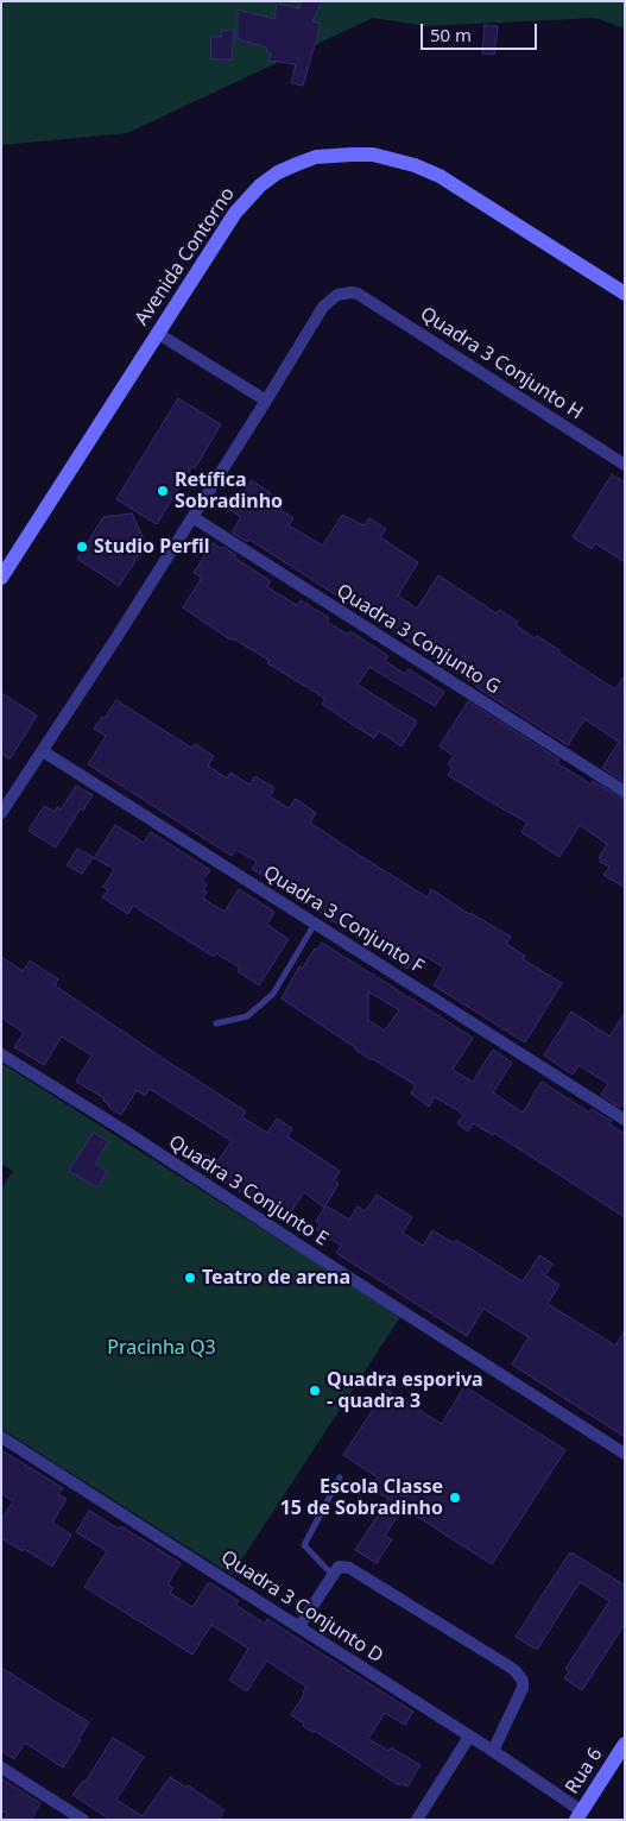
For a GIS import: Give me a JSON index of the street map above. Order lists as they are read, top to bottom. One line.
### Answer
{"streets":{"main road":["Avenida Contorno","Rua 6"],"street":["Quadra 3 Conjunto H","Quadra 3 Conjunto G","Quadra 3 Conjunto F","Quadra 3 Conjunto E","Quadra 3 Conjunto D"]},"crossings":[["Quadra 3 Conjunto D","Rua 6"]],"parks":["Pracinha Q3"],"places":["Retífica Sobradinho","Studio Perfil","Teatro de arena","Quadra esporiva - quadra 3","Escola Classe 15 de Sobradinho"],"scale_bar":"50 m"}
